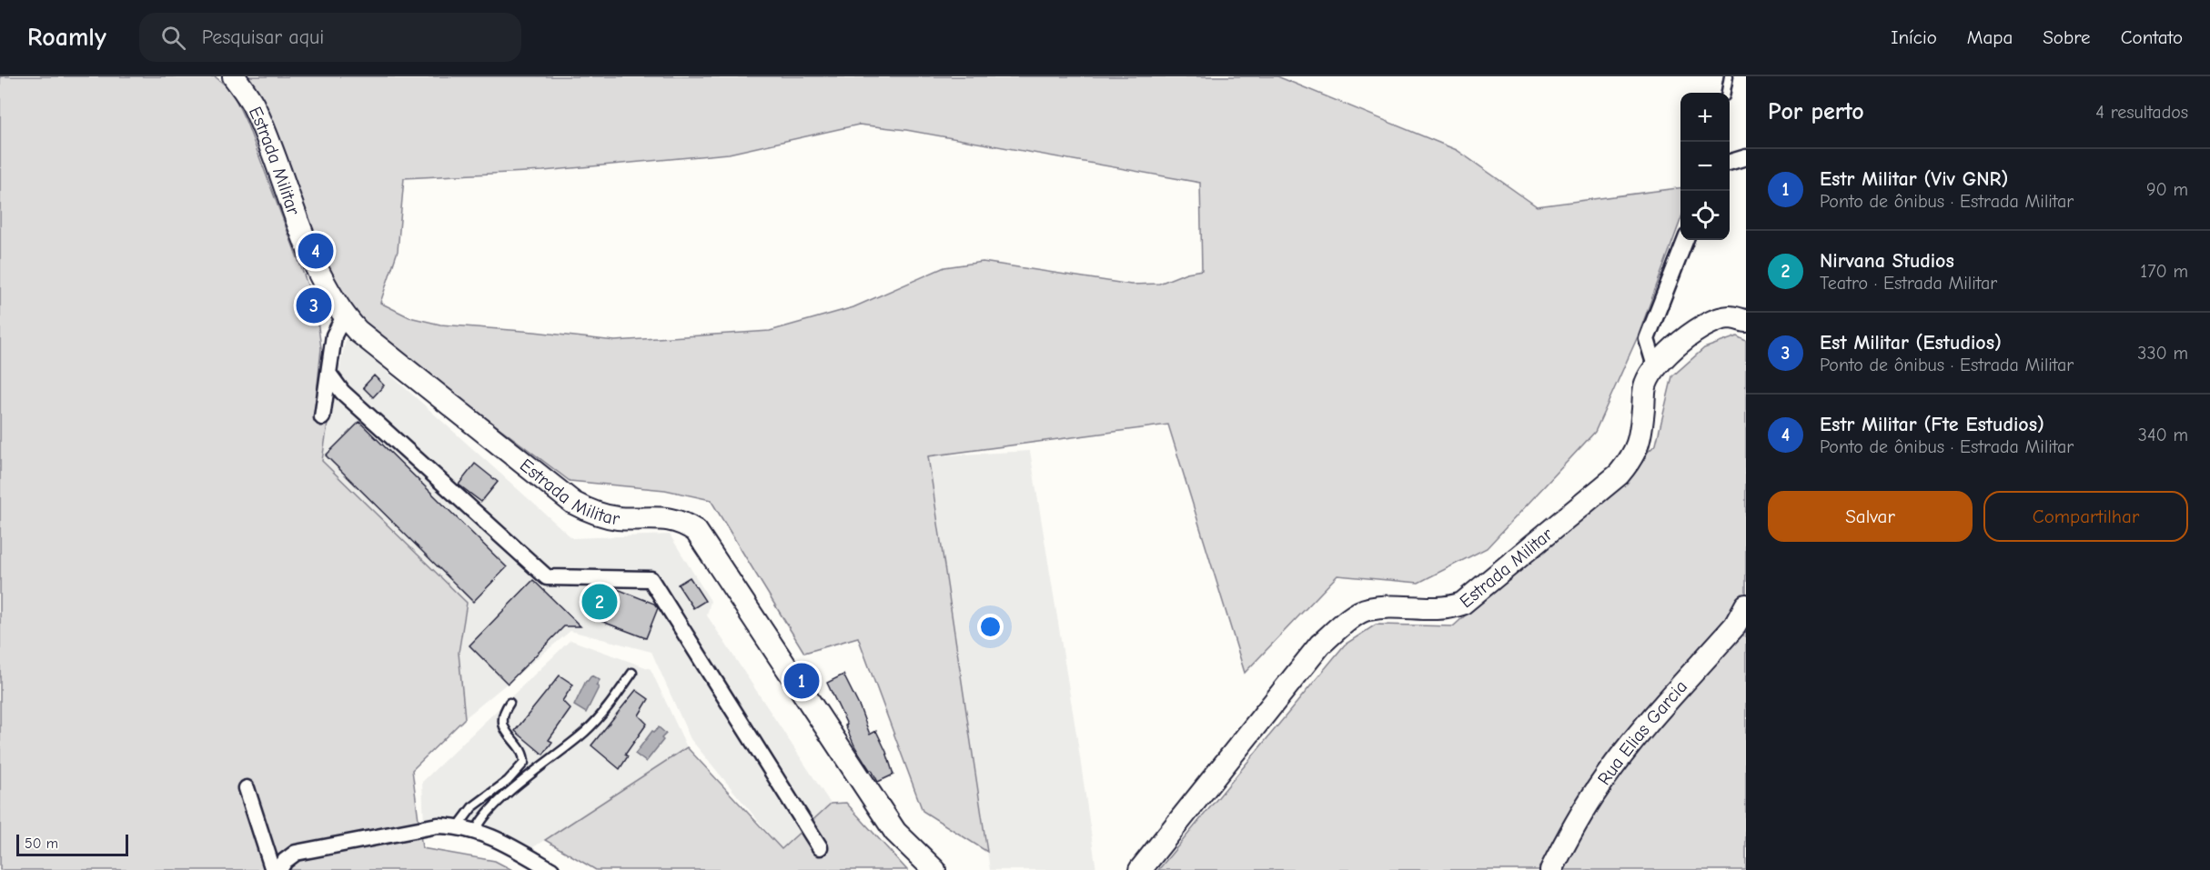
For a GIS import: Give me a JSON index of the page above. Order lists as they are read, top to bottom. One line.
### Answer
{"streets":{"street":["Estrada Militar","Rua Elias Garcia"]},"scale_bar":"50 m","page":{"header":"Roamly","search":"Pesquisar aqui","nav":["Início","Mapa","Sobre","Contato"],"heading":["Por perto","4 resultados"],"map_buttons":["+","−"],"list":[{"mark":"1","name":"Estr Militar (Viv GNR)","note":"Ponto de ônibus · Estrada Militar","value":"90 m"},{"mark":"2","name":"Nirvana Studios","note":"Teatro · Estrada Militar","value":"170 m"},{"mark":"3","name":"Est Militar (Estudios)","note":"Ponto de ônibus · Estrada Militar","value":"330 m"},{"mark":"4","name":"Estr Militar (Fte Estudios)","note":"Ponto de ônibus · Estrada Militar","value":"340 m"}],"pins":["4","3","2","1"],"buttons":["Salvar","Compartilhar"],"scale":"50 m"}}
